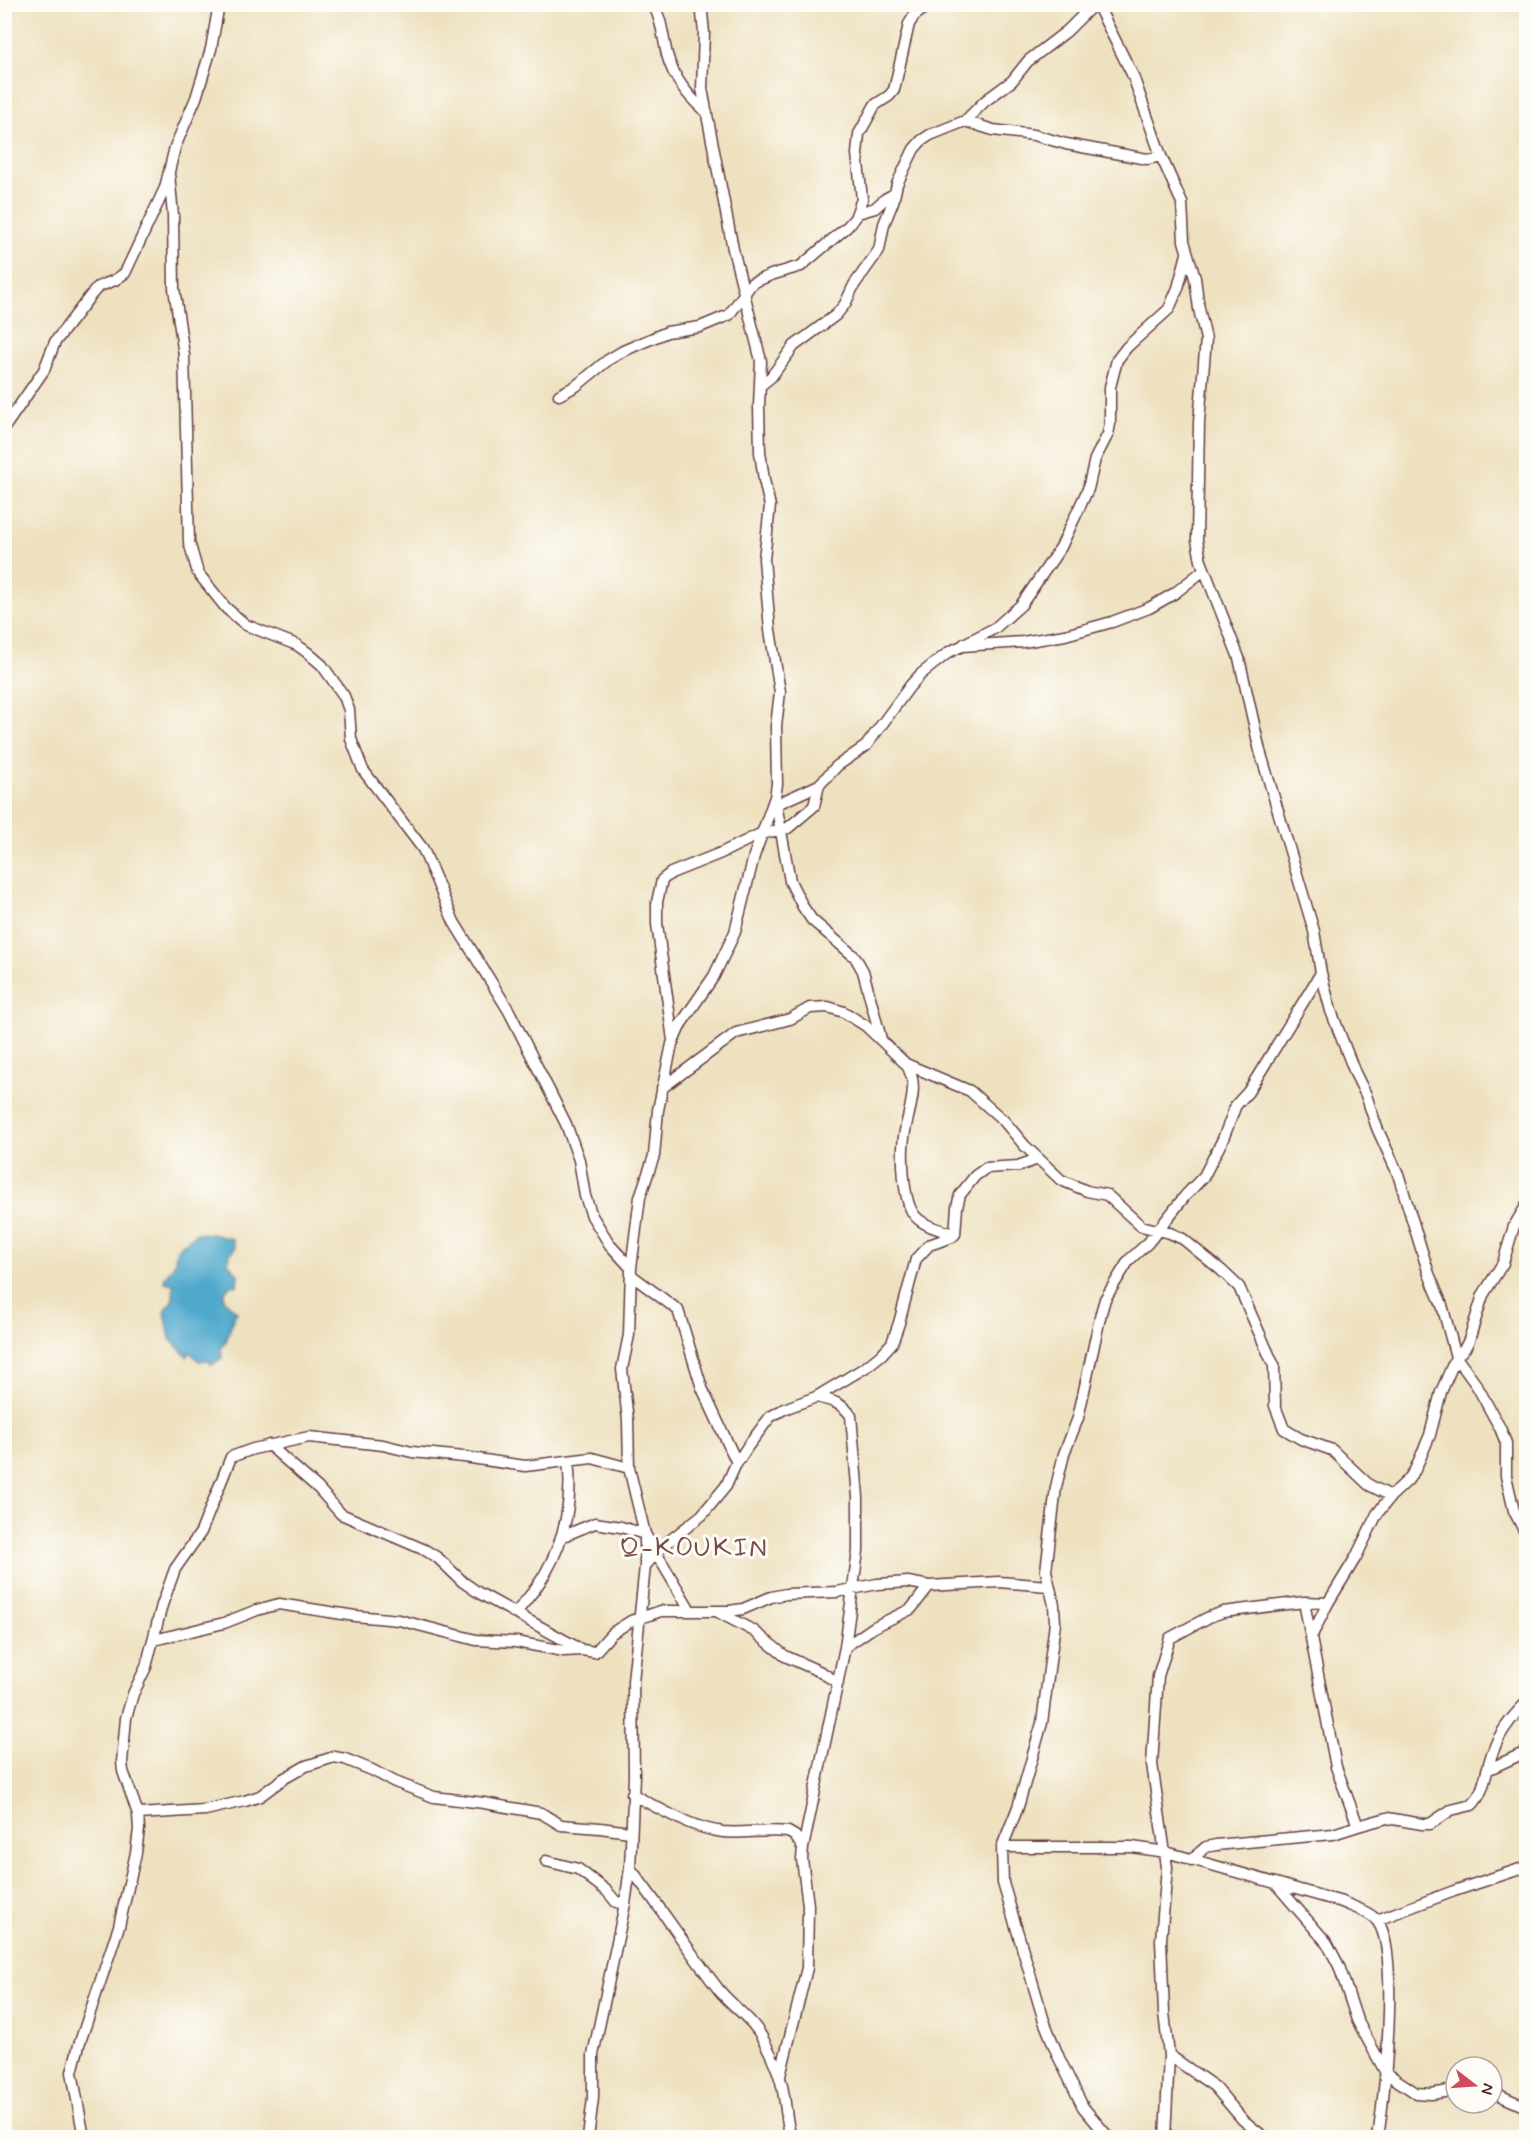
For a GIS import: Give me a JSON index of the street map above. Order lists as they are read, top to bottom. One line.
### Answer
{"districts":["Q-KOUKIN"],"north":"right"}
